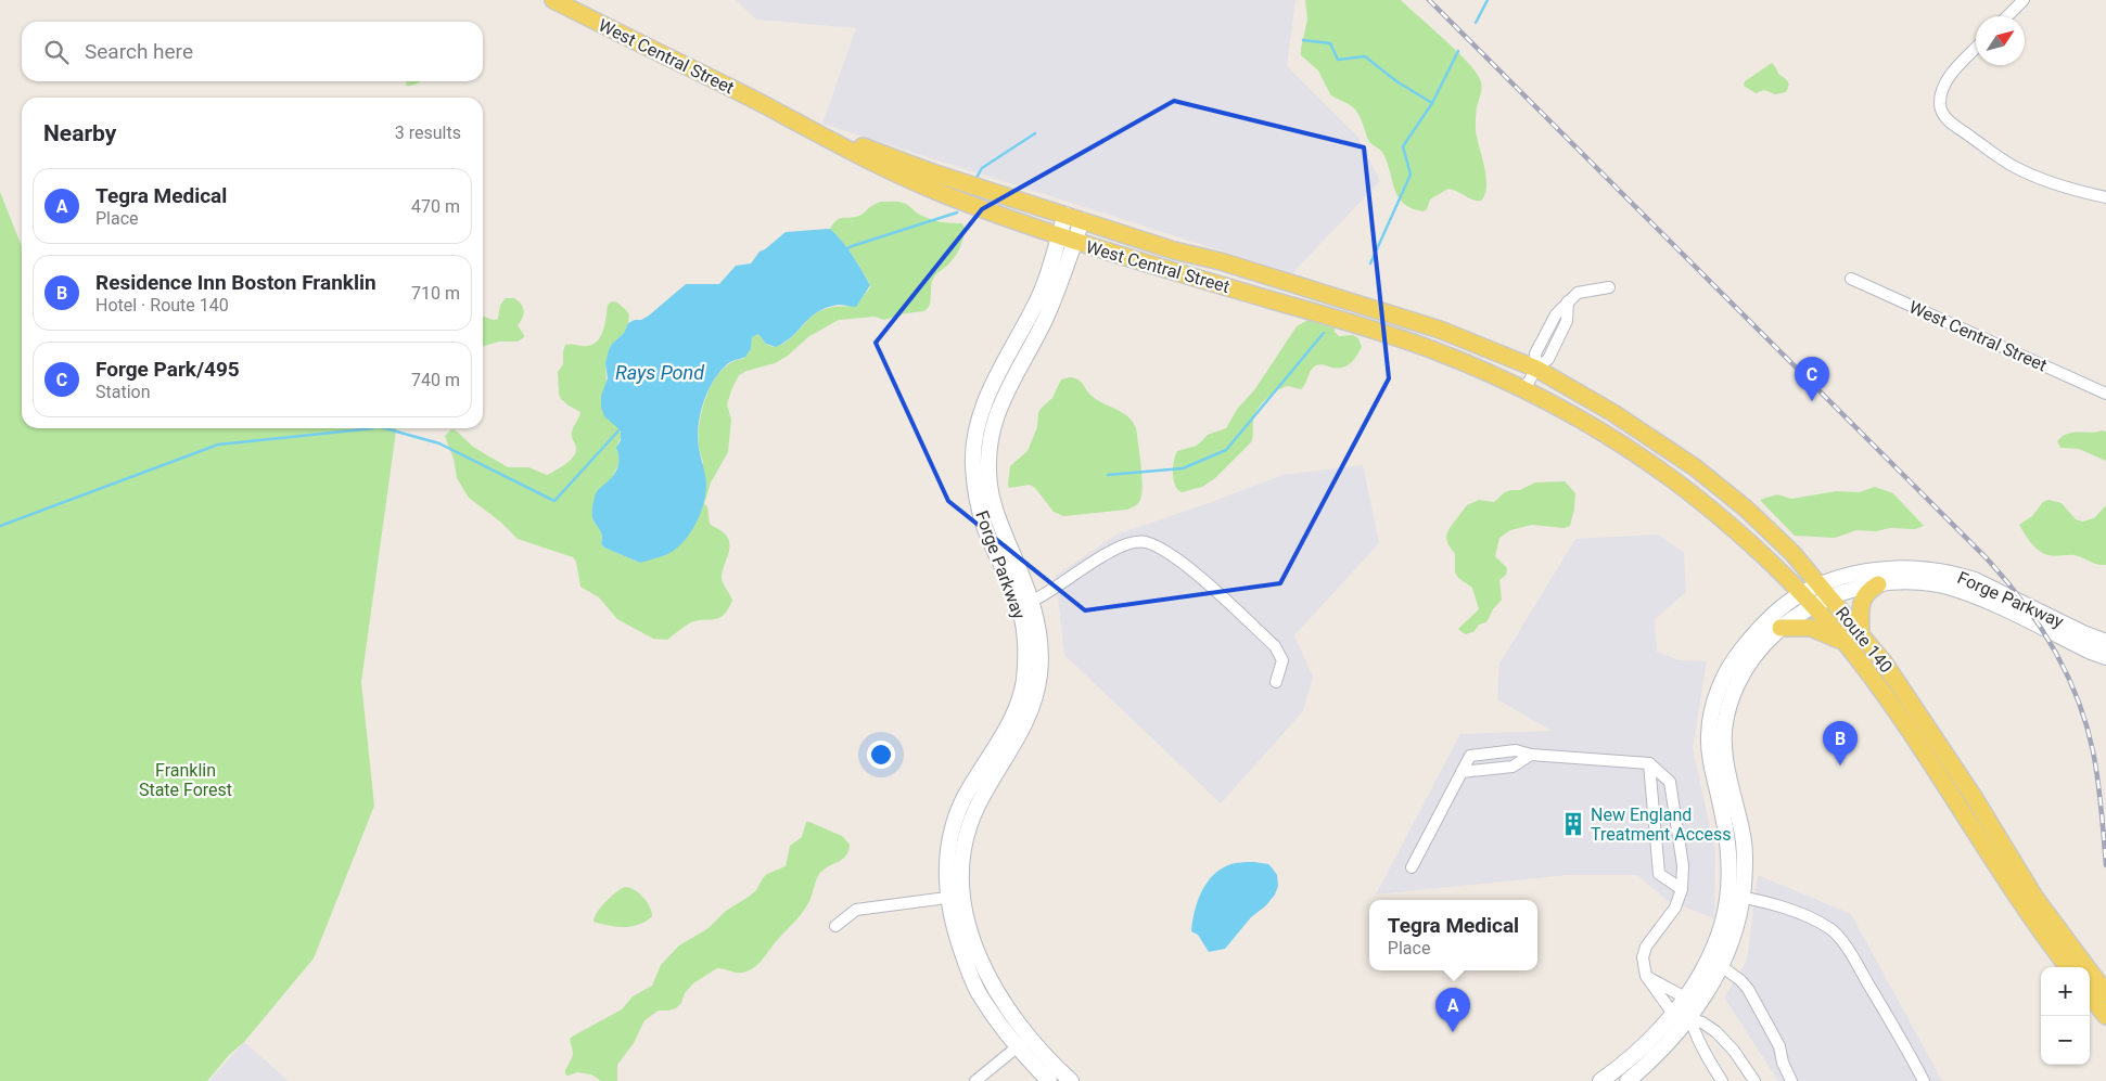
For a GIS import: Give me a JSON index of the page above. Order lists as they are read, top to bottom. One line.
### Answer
{"streets":{"main road":["West Central Street","Route 140"],"street":["Forge Parkway"]},"crossings":[["West Central Street","Forge Parkway"],["West Central Street","Route 140"],["Forge Parkway","Route 140"]],"water":["Rays Pond"],"parks":["Franklin State Forest"],"places":{"building":["New England Treatment Access"]},"north":"top right","page":{"search":"Search here","heading":["Nearby","3 results"],"list":[{"mark":"A","name":"Tegra Medical","note":"Place","value":"470 m"},{"mark":"B","name":"Residence Inn Boston Franklin","note":"Hotel · Route 140","value":"710 m"},{"mark":"C","name":"Forge Park/495","note":"Station","value":"740 m"}],"pins":["C","B","A"],"popup":["Tegra Medical","Place"],"map_buttons":["+","−"]}}
